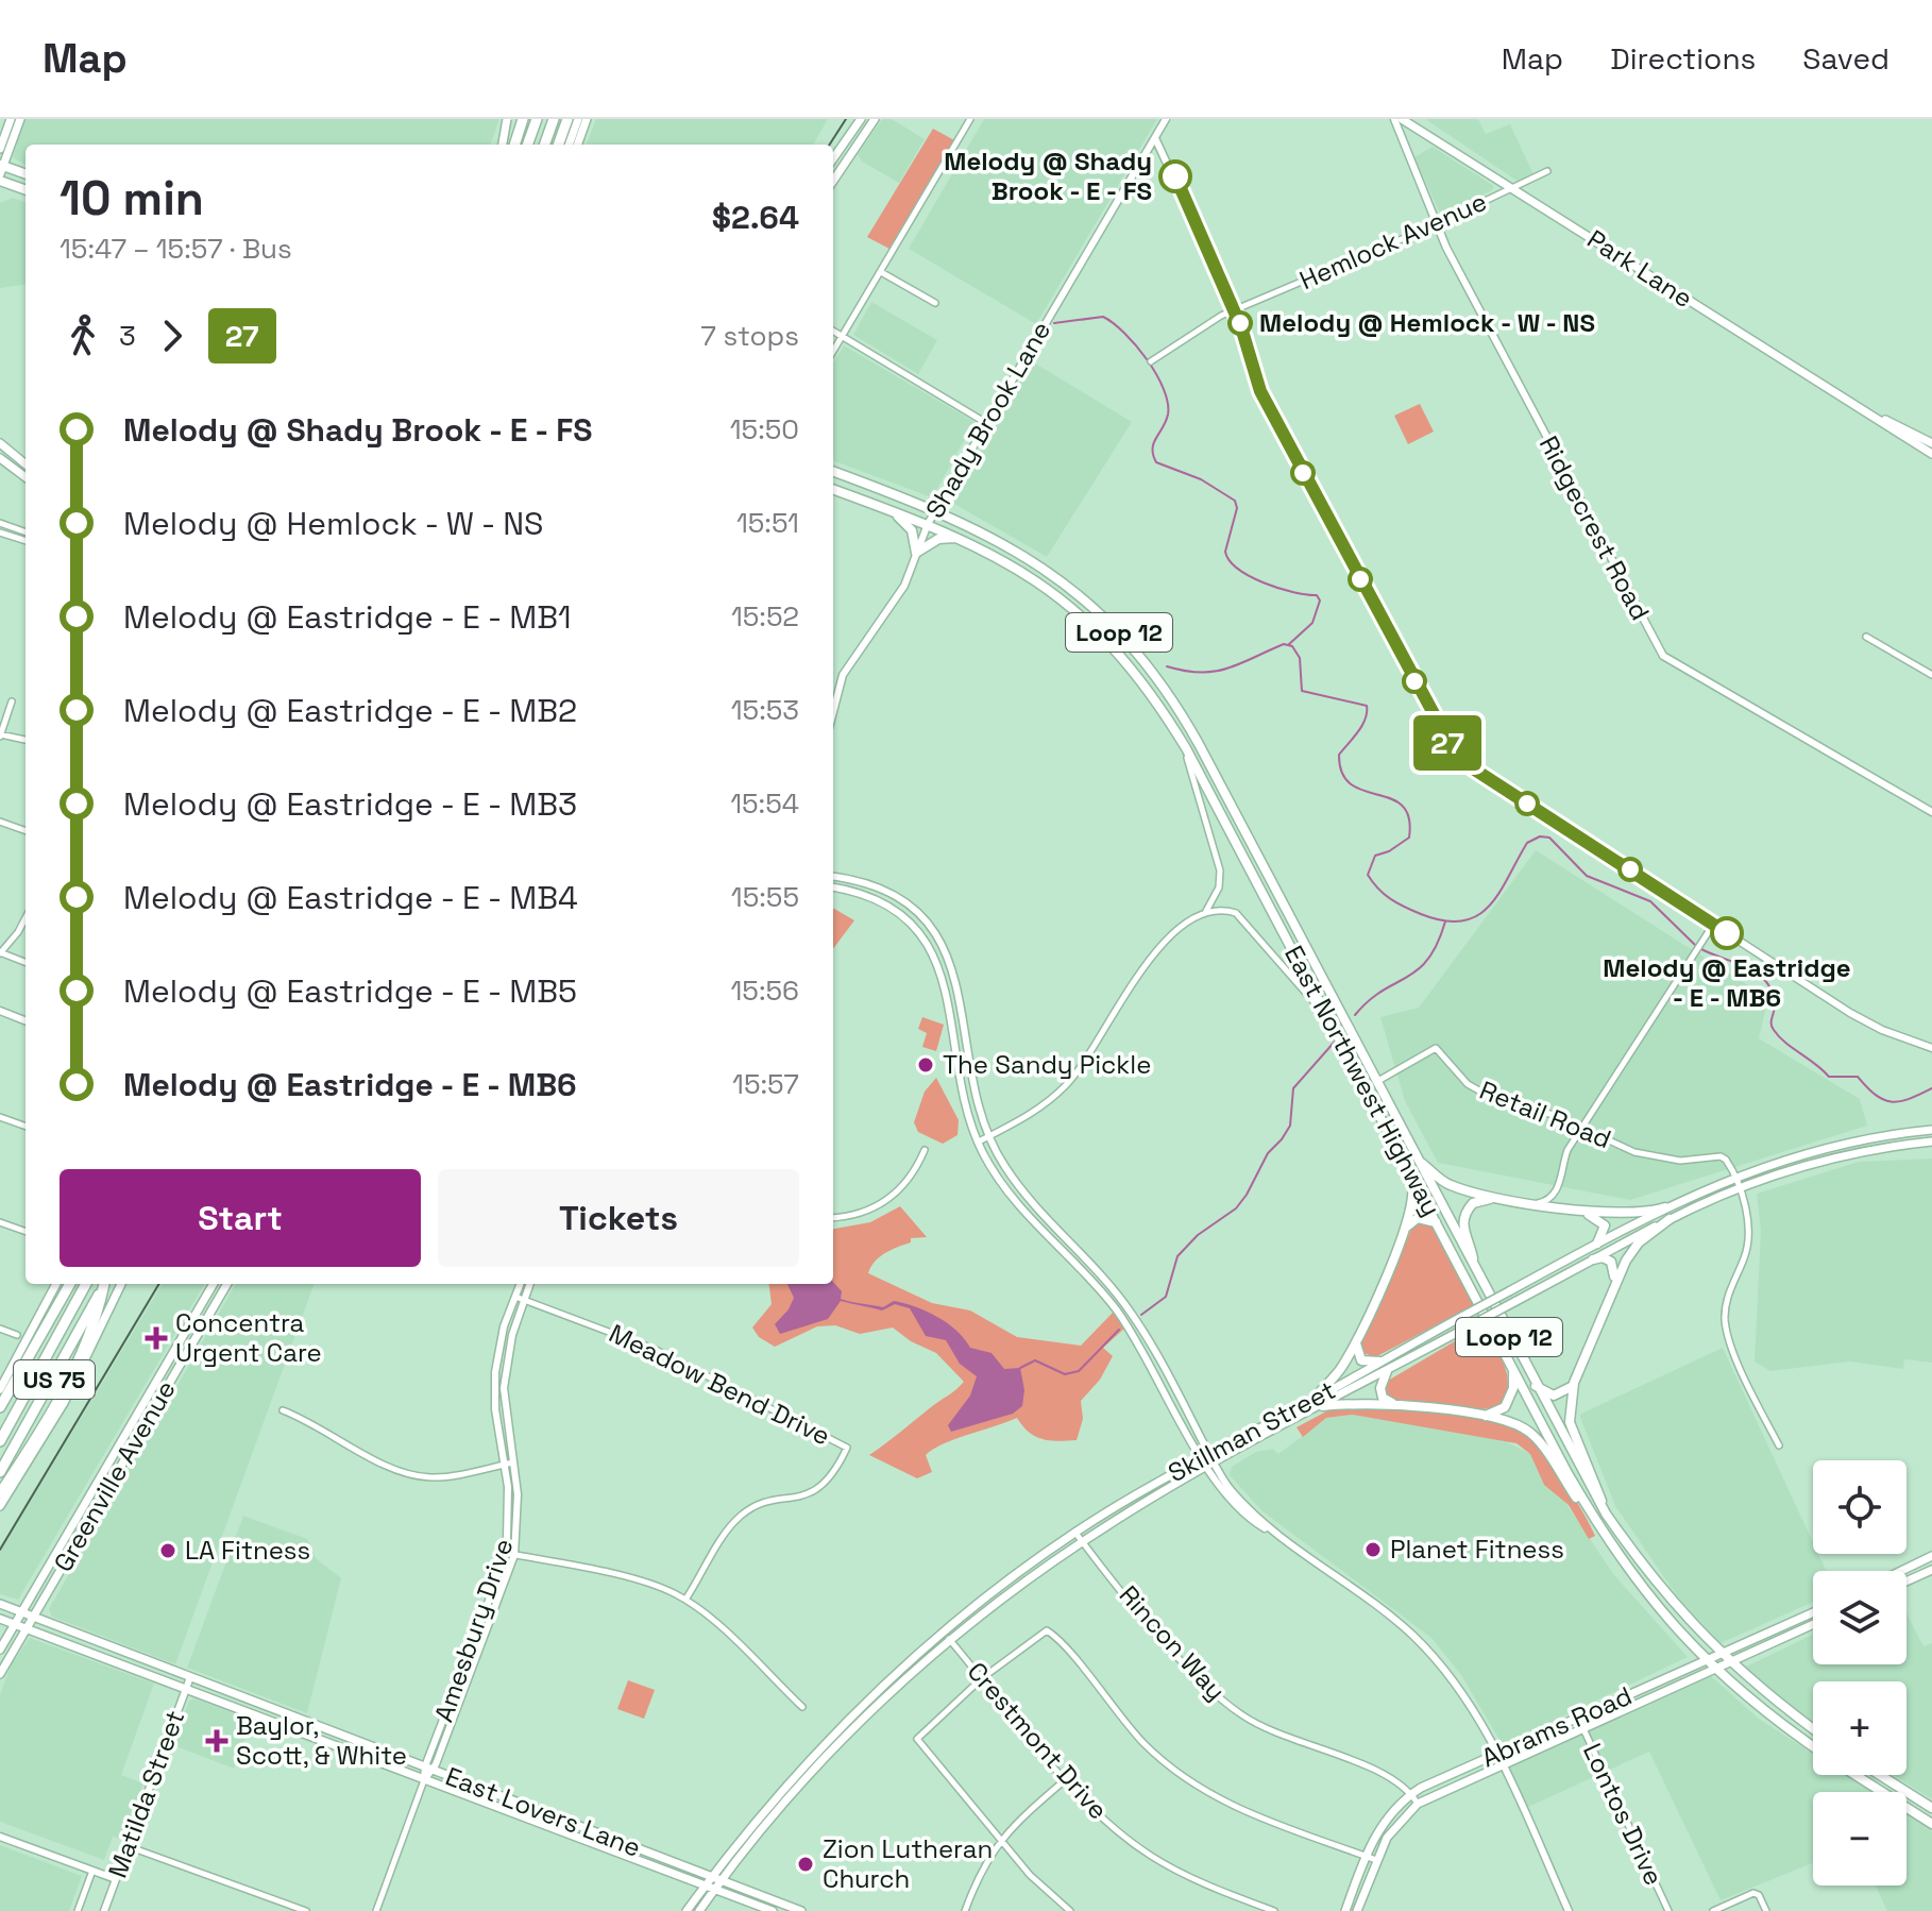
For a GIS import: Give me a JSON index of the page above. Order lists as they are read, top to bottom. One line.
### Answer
{"streets":{"highway":["US 75"],"main road":["Park Lane","Loop 12","East Northwest Highway","Skillman Street","Greenville Avenue","Abrams Road","East Lovers Lane"],"street":["Hemlock Avenue","Shady Brook Lane","Ridgecrest Road","Retail Road","Meadow Bend Drive","Amesbury Drive","Rincon Way","Crestmont Drive","Matilda Street","Lontos Drive"]},"crossings":[["Hemlock Avenue","Park Lane"],["Hemlock Avenue","Ridgecrest Road"],["Shady Brook Lane","East Northwest Highway"],["East Northwest Highway","Retail Road"],["East Northwest Highway","Abrams Road"],["Retail Road","Skillman Street"],["Meadow Bend Drive","Amesbury Drive"],["Skillman Street","Rincon Way"],["Skillman Street","Crestmont Drive"],["Skillman Street","East Lovers Lane"],["Greenville Avenue","East Lovers Lane"],["Amesbury Drive","East Lovers Lane"],["Rincon Way","Abrams Road"],["Abrams Road","Lontos Drive"],["Matilda Street","East Lovers Lane"]],"places":{"other":["Melody @ Shady Brook - E - FS","Melody @ Hemlock - W - NS","Melody @ Eastridge - E - MB6","The Sandy Pickle","Planet Fitness","LA Fitness","Zion Lutheran Church"],"health":["Concentra Urgent Care","Baylor, Scott, & White"]},"lines":["bus line 27"],"page":{"header":"Map","nav":["Map","Directions","Saved"],"on_map":"27","heading":["10 min","15:47 – 15:57 · Bus","$2.64"],"legs":["3","27","7 stops"],"list":[{"name":"Melody @ Shady Brook - E - FS","value":"15:50"},{"name":"Melody @ Hemlock - W - NS","value":"15:51"},{"name":"Melody @ Eastridge - E - MB1","value":"15:52"},{"name":"Melody @ Eastridge - E - MB2","value":"15:53"},{"name":"Melody @ Eastridge - E - MB3","value":"15:54"},{"name":"Melody @ Eastridge - E - MB4","value":"15:55"},{"name":"Melody @ Eastridge - E - MB5","value":"15:56"},{"name":"Melody @ Eastridge - E - MB6","value":"15:57"}],"buttons":["Start","Tickets"],"map_buttons":["+","−"]}}
